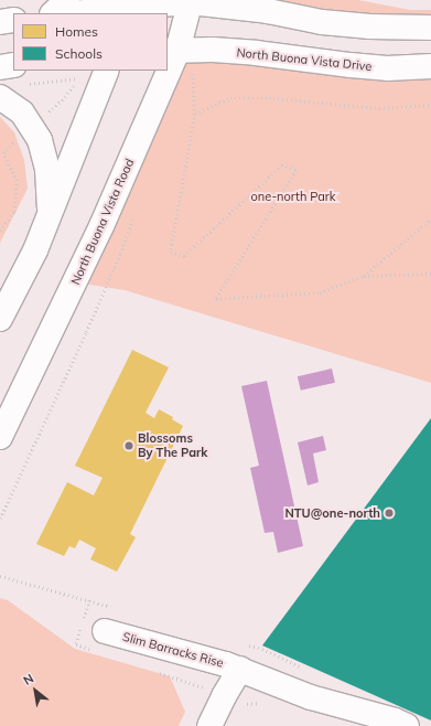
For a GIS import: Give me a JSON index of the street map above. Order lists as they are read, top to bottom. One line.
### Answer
{"streets":{"street":["North Buona Vista Drive","North Buona Vista Road","Slim Barracks Rise"]},"crossings":[["North Buona Vista Drive","North Buona Vista Road"]],"parks":["one-north Park"],"places":["Blossoms By The Park","NTU@one-north"],"legend":["Homes","Schools"],"north":"top left"}
